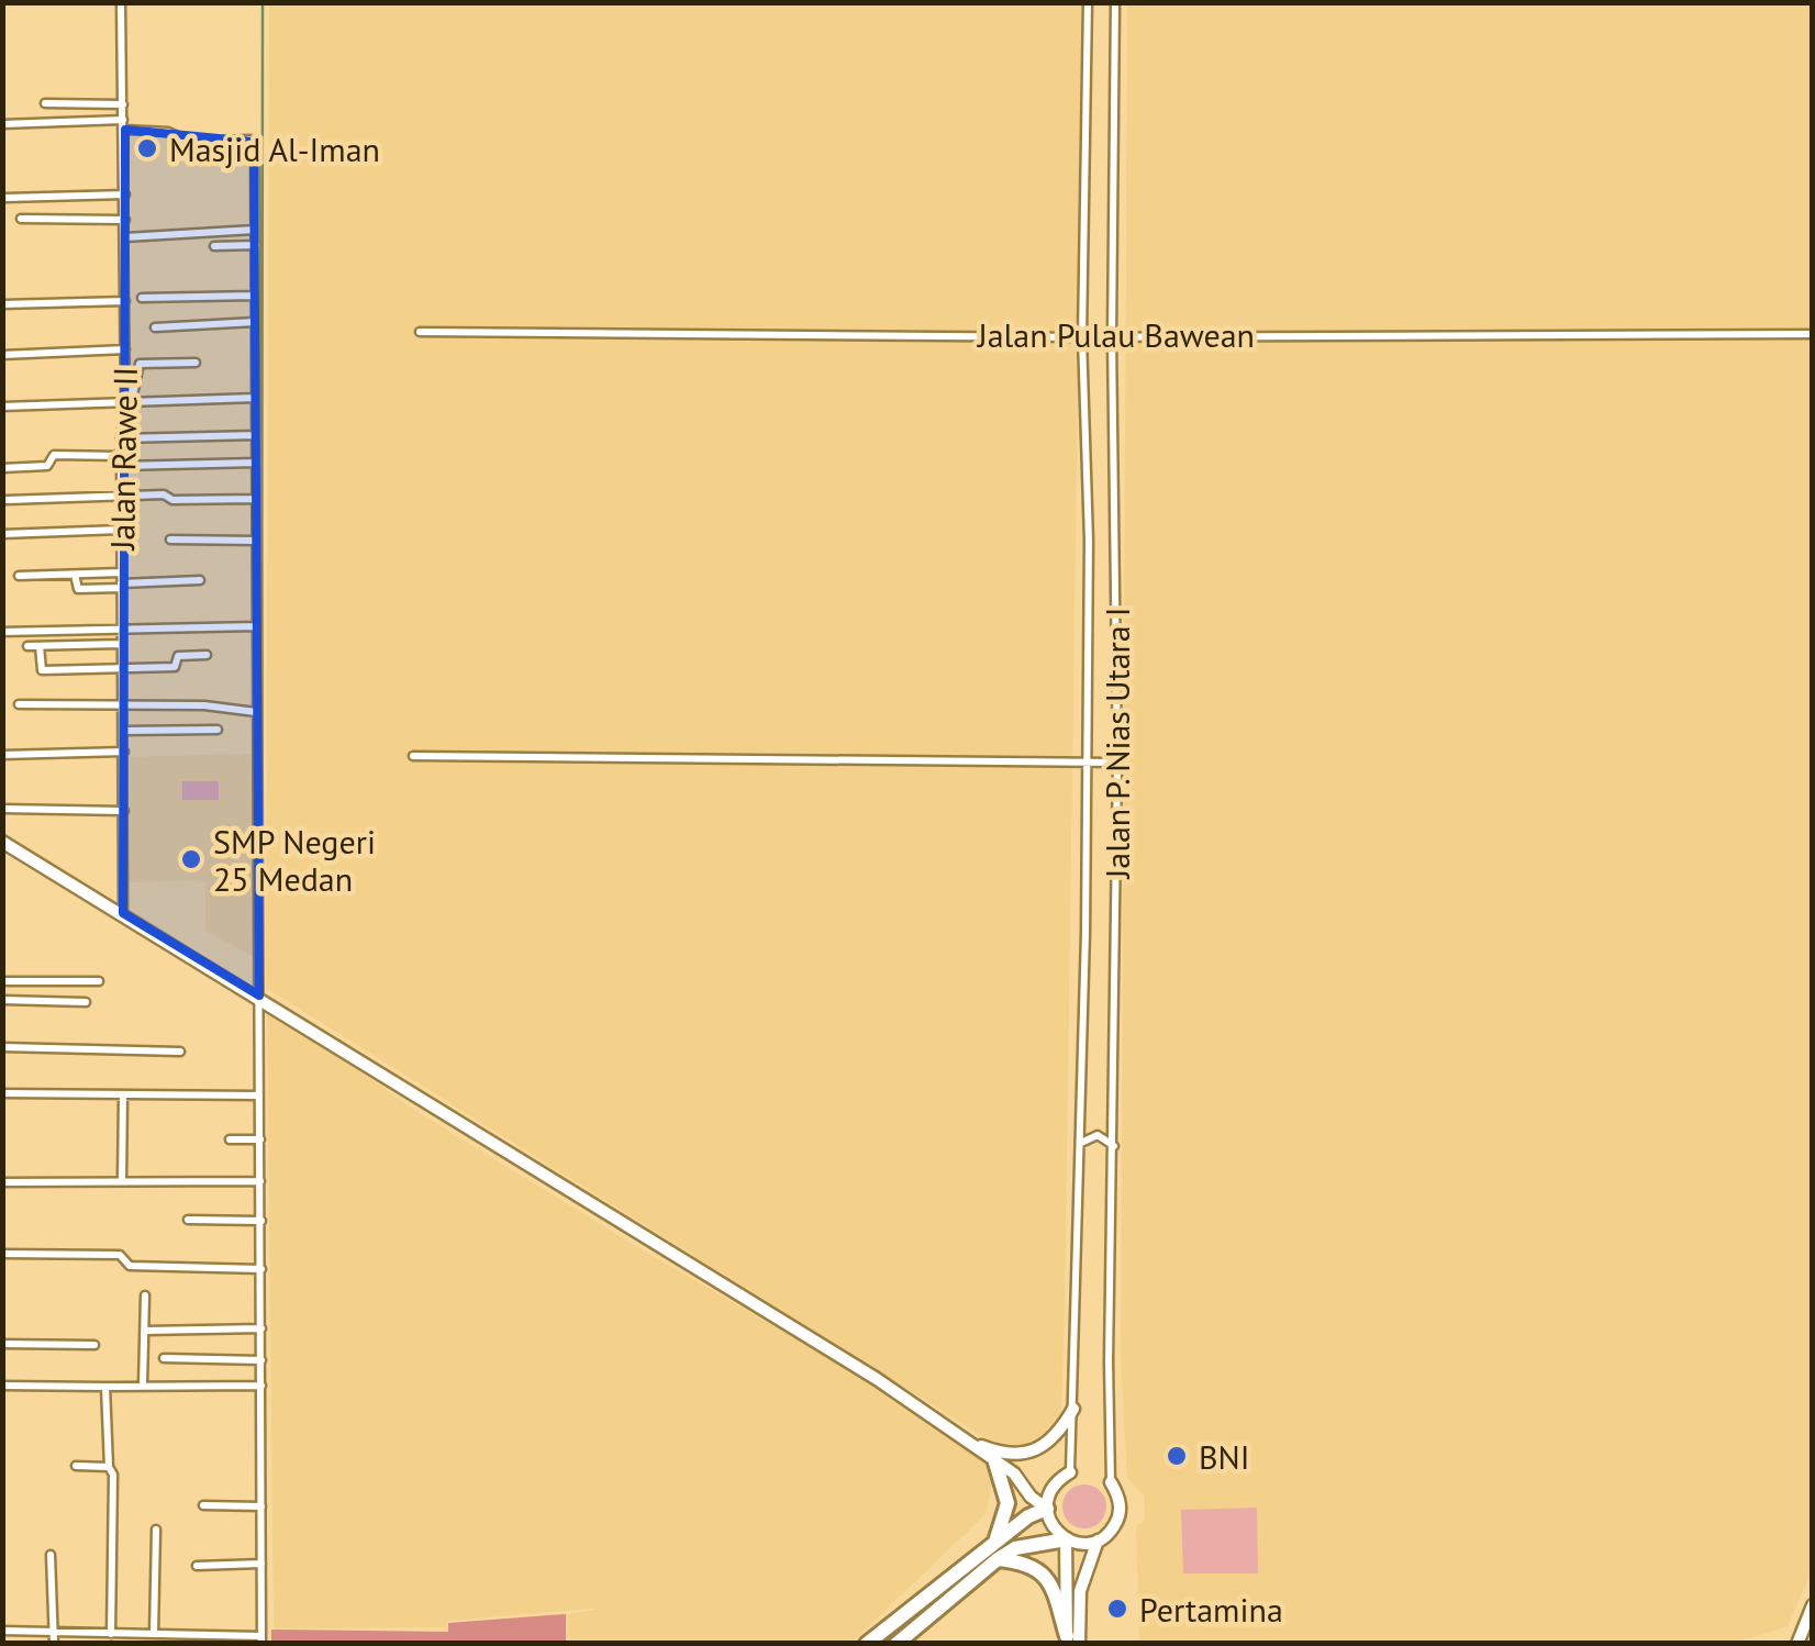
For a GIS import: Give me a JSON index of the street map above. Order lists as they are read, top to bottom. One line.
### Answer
{"streets":{"street":["Jalan Pulau Bawean","Jalan Rawe II","Jalan P. Nias Utara I"]},"crossings":[["Jalan Pulau Bawean","Jalan P. Nias Utara I"]],"places":["Masjid Al-Iman","SMP Negeri 25 Medan","BNI","Pertamina"]}
